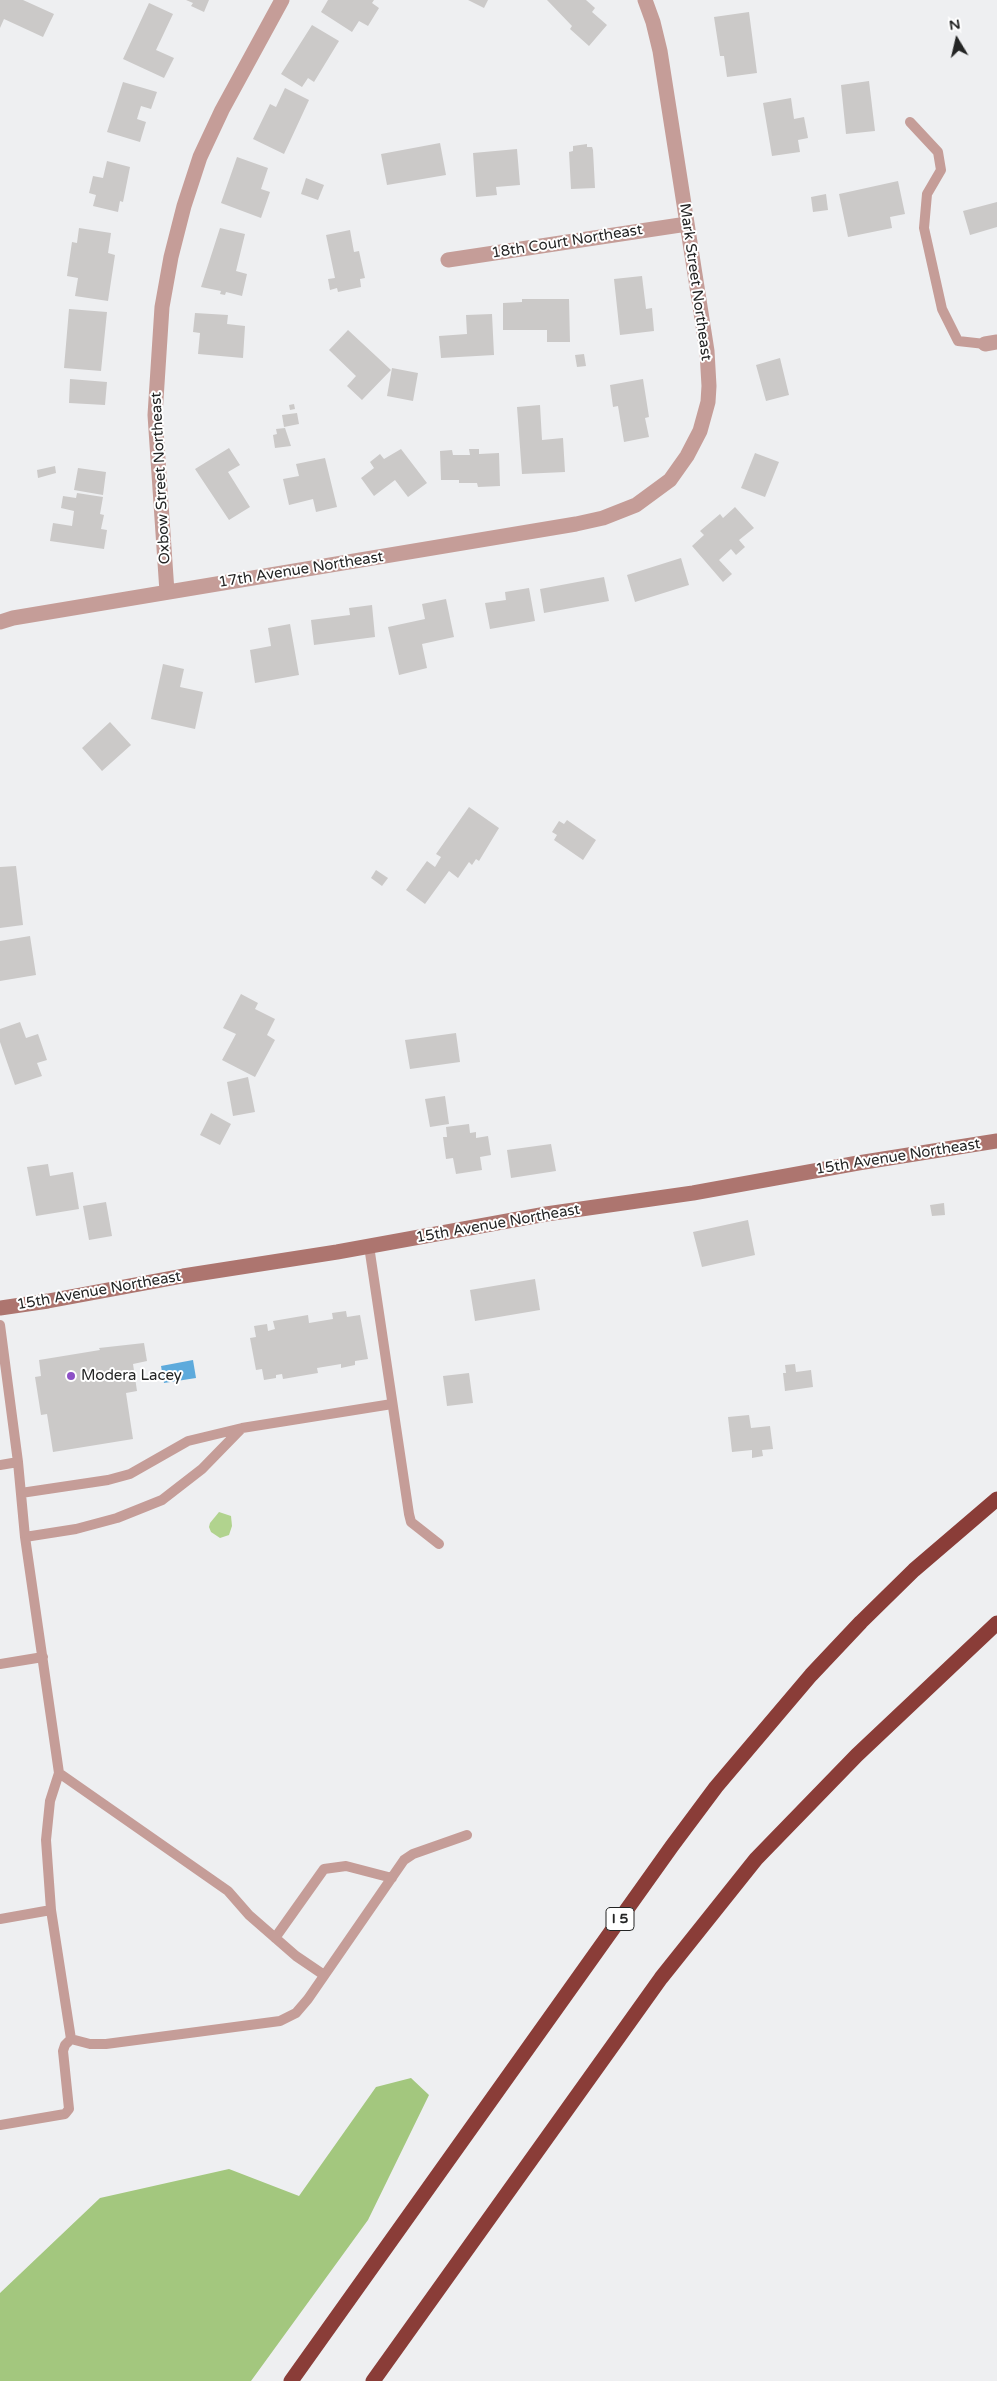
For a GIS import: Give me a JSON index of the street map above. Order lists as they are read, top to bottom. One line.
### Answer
{"streets":{"highway":["I 5"],"street":["18th Court Northeast","Mark Street Northeast","Oxbow Street Northeast","17th Avenue Northeast","15th Avenue Northeast"]},"crossings":[["18th Court Northeast","Mark Street Northeast"],["Mark Street Northeast","17th Avenue Northeast"],["Oxbow Street Northeast","17th Avenue Northeast"]],"places":["Modera Lacey"],"north":"top"}
